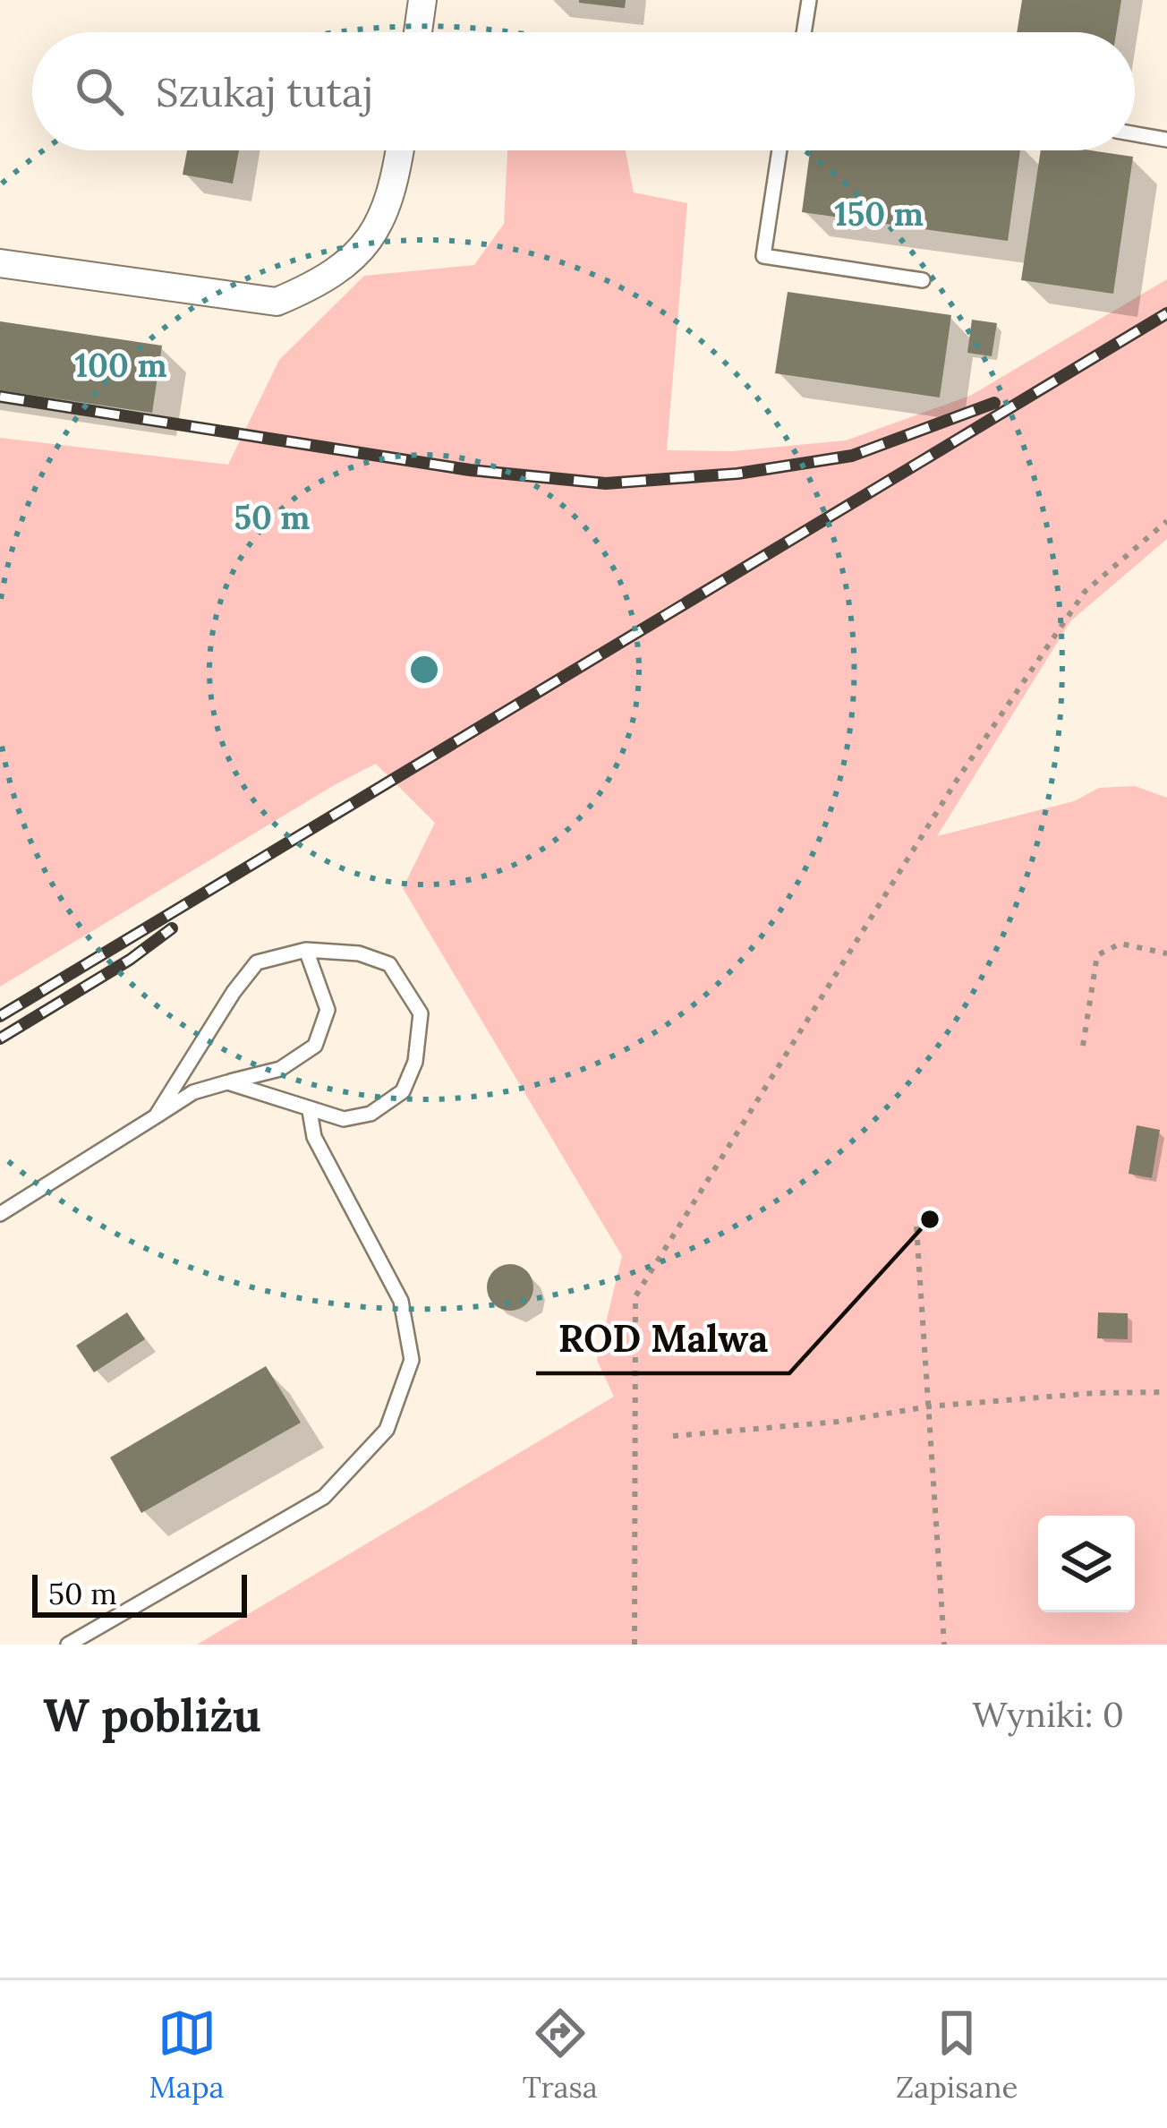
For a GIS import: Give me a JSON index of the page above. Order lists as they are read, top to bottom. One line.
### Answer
{"places":["ROD Malwa"],"scale_bar":"50 m","page":{"search":"Szukaj tutaj","scale":"50 m","heading":["W pobliżu","Wyniki: 0"],"nav":["Mapa","Trasa","Zapisane"]},"rings":["150 m","100 m","50 m"]}
